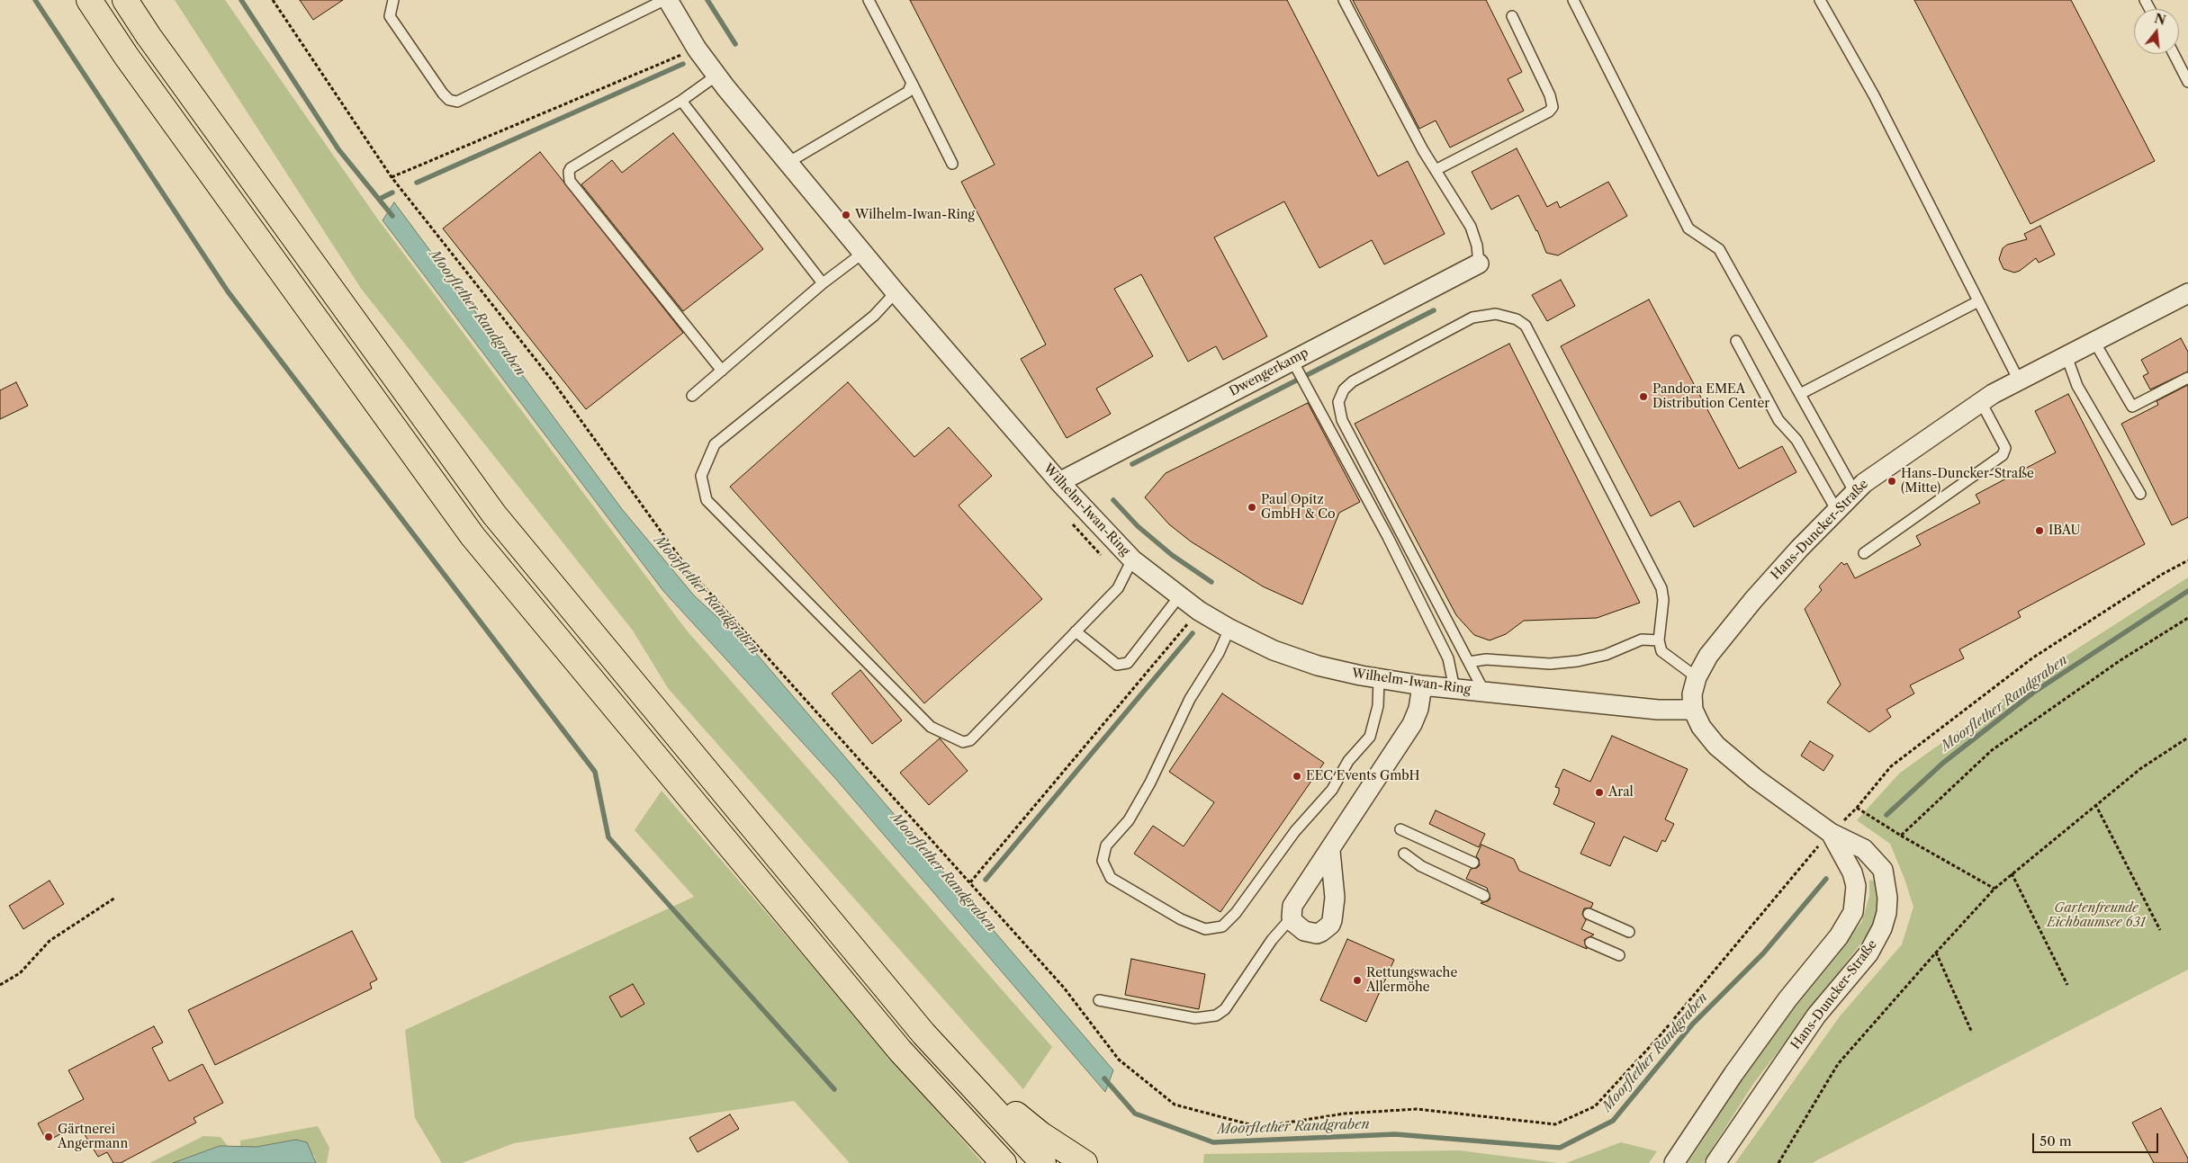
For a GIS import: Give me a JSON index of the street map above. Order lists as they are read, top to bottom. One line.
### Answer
{"streets":{"street":["Dwengerkamp","Wilhelm-Iwan-Ring","Hans-Duncker-Straße"]},"crossings":[["Dwengerkamp","Wilhelm-Iwan-Ring"],["Wilhelm-Iwan-Ring","Hans-Duncker-Straße"]],"water":["Moorflether Randgraben"],"parks":["Gartenfreunde Eichbaumsee 631"],"places":["Wilhelm-Iwan-Ring","Pandora EMEA Distribution Center","Hans-Duncker-Straße (Mitte)","Paul Opitz GmbH & Co","IBAU","EEC Events GmbH","Aral","Rettungswache Allermöhe","Gärtnerei Angermann"],"scale_bar":"50 m","north":"top"}
